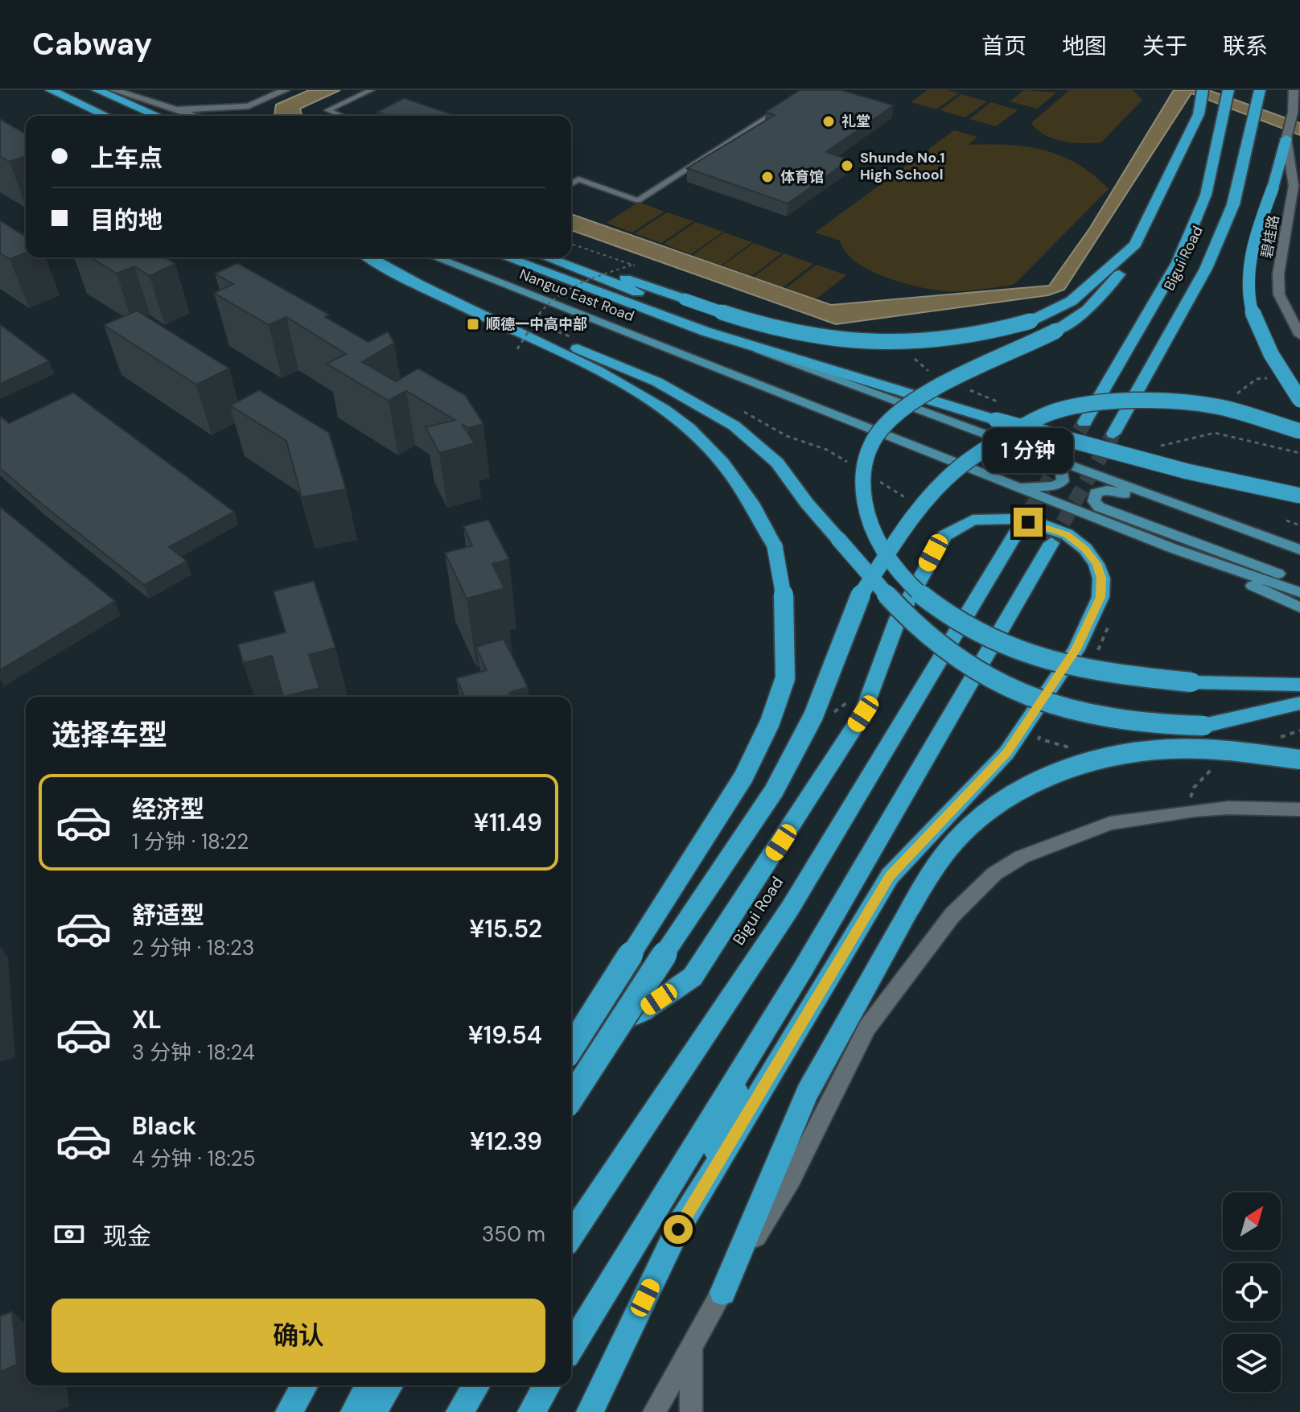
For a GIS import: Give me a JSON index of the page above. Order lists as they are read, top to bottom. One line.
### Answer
{"streets":{"highway":["Bigui Road","Nanguo East Road"],"street":["碧桂路"]},"places":{"other":["礼堂","Shunde No.1 High School","体育馆"],"transit":["顺德一中高中部"]},"north":"top right","page":{"header":"Cabway","nav":["首页","地图","关于","联系"],"banner":["上车点","目的地"],"bubble":"1 分钟","heading":"选择车型","list":[{"name":"经济型","note":"1 分钟 · 18:22","value":"¥11.49"},{"name":"舒适型","note":"2 分钟 · 18:23","value":"¥15.52"},{"name":"XL","note":"3 分钟 · 18:24","value":"¥19.54"},{"name":"Black","note":"4 分钟 · 18:25","value":"¥12.39"}],"pay":["现金","350 m"],"buttons":"确认"}}
